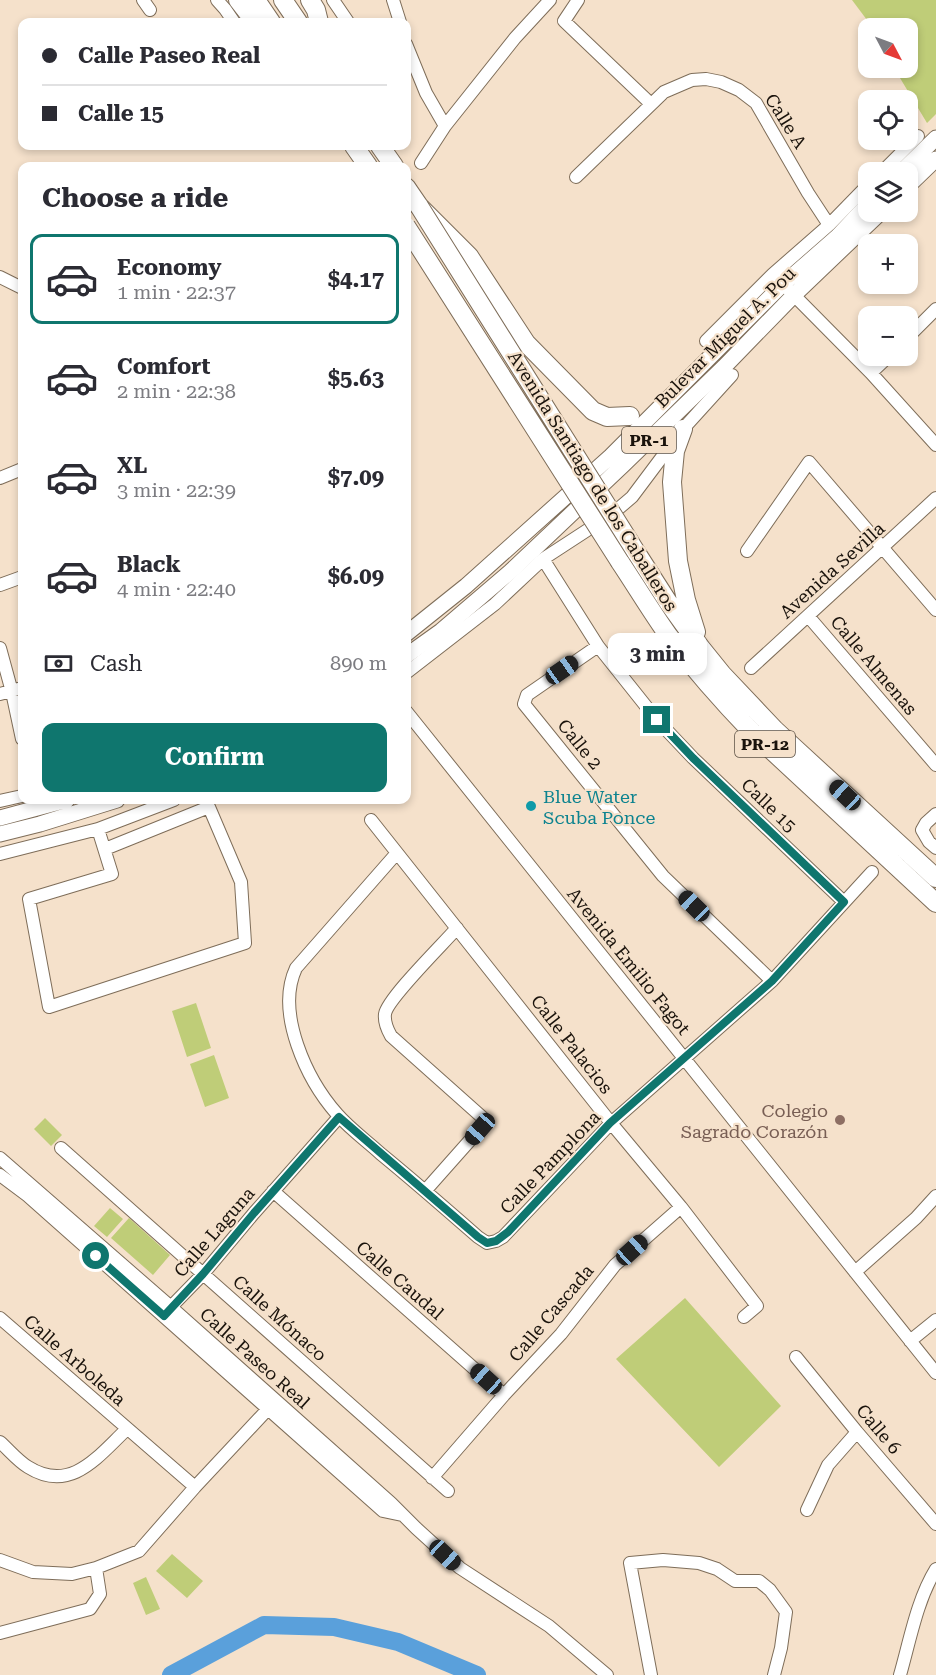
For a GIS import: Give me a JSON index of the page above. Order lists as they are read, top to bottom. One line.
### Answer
{"streets":{"highway":["Avenida Santiago de los Caballeros","PR-12"],"main road":["Bulevar Miguel A. Pou","PR-1"],"street":["Calle A","Avenida Sevilla","Calle Almenas","Calle 2","Calle 15","Avenida Emilio Fagot","Calle Palacios","Calle Pamplona","Calle Laguna","Calle Caudal","Calle Cascada","Calle Mónaco","Calle Paseo Real","Calle Arboleda","Calle 6"]},"crossings":[["Avenida Sevilla","Calle Almenas"],["Calle 2","Calle 15"],["Calle 2","Calle Pamplona"],["Calle 15","Calle Pamplona"],["Avenida Emilio Fagot","Calle Pamplona"],["Calle Palacios","Calle Pamplona"],["Calle Palacios","Calle Cascada"],["Calle Pamplona","Calle Laguna"],["Calle Laguna","Calle Caudal"],["Calle Laguna","Calle Mónaco"],["Calle Laguna","Calle Paseo Real"],["Calle Caudal","Calle Cascada"],["Calle Cascada","Calle Mónaco"]],"places":["Blue Water Scuba Ponce","Colegio Sagrado Corazón"],"north":"bottom right","page":{"map_buttons":["+","−"],"banner":["Calle Paseo Real","Calle 15"],"heading":"Choose a ride","list":[{"name":"Economy","note":"1 min · 22:37","value":"$4.17"},{"name":"Comfort","note":"2 min · 22:38","value":"$5.63"},{"name":"XL","note":"3 min · 22:39","value":"$7.09"},{"name":"Black","note":"4 min · 22:40","value":"$6.09"}],"pay":["Cash","890 m"],"bubble":"3 min","buttons":"Confirm"}}
